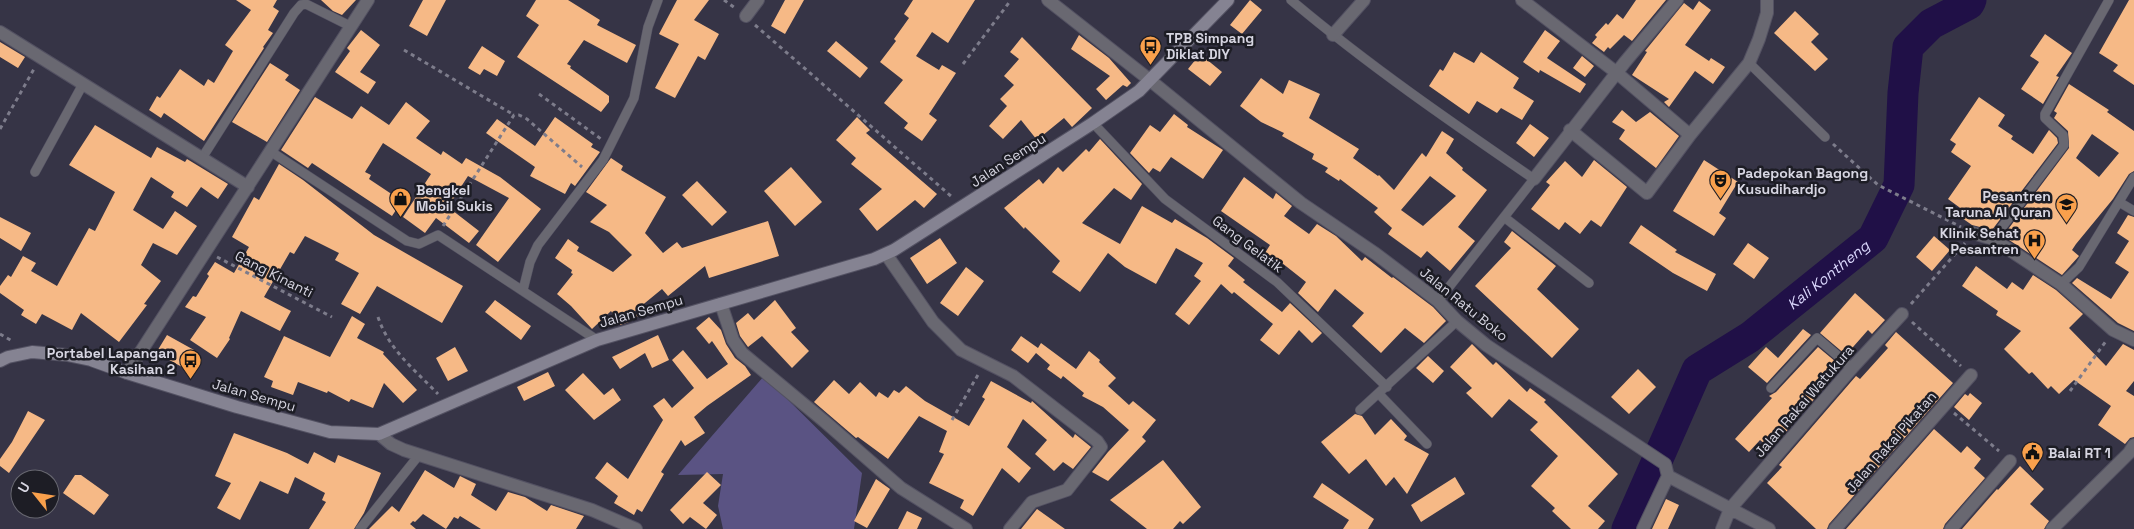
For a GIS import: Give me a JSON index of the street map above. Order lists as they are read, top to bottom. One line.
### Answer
{"streets":{"main road":["Jalan Sempu"],"street":["Jalan Ratu Boko","Jalan Rakai Watukura","Jalan Rakai Pikatan"],"lane":["Gang Gelatik"],"path":["Gang Kinanti"]},"crossings":[["Jalan Sempu","Gang Gelatik"],["Jalan Sempu","Jalan Ratu Boko"],["Jalan Ratu Boko","Jalan Rakai Watukura"]],"water":["Kali Kontheng"],"places":{"bus stop":["TPB Simpang Diklat DIY","Portabel Lapangan Kasihan 2"],"theatre":["Padepokan Bagong Kusudihardjo"],"shop":["Bengkel Mobil Sukis"],"school or university":["Pesantren Taruna Al Quran"],"hospital":["Klinik Sehat Pesantren"],"public building":["Balai RT 1"]},"north":"top left"}
